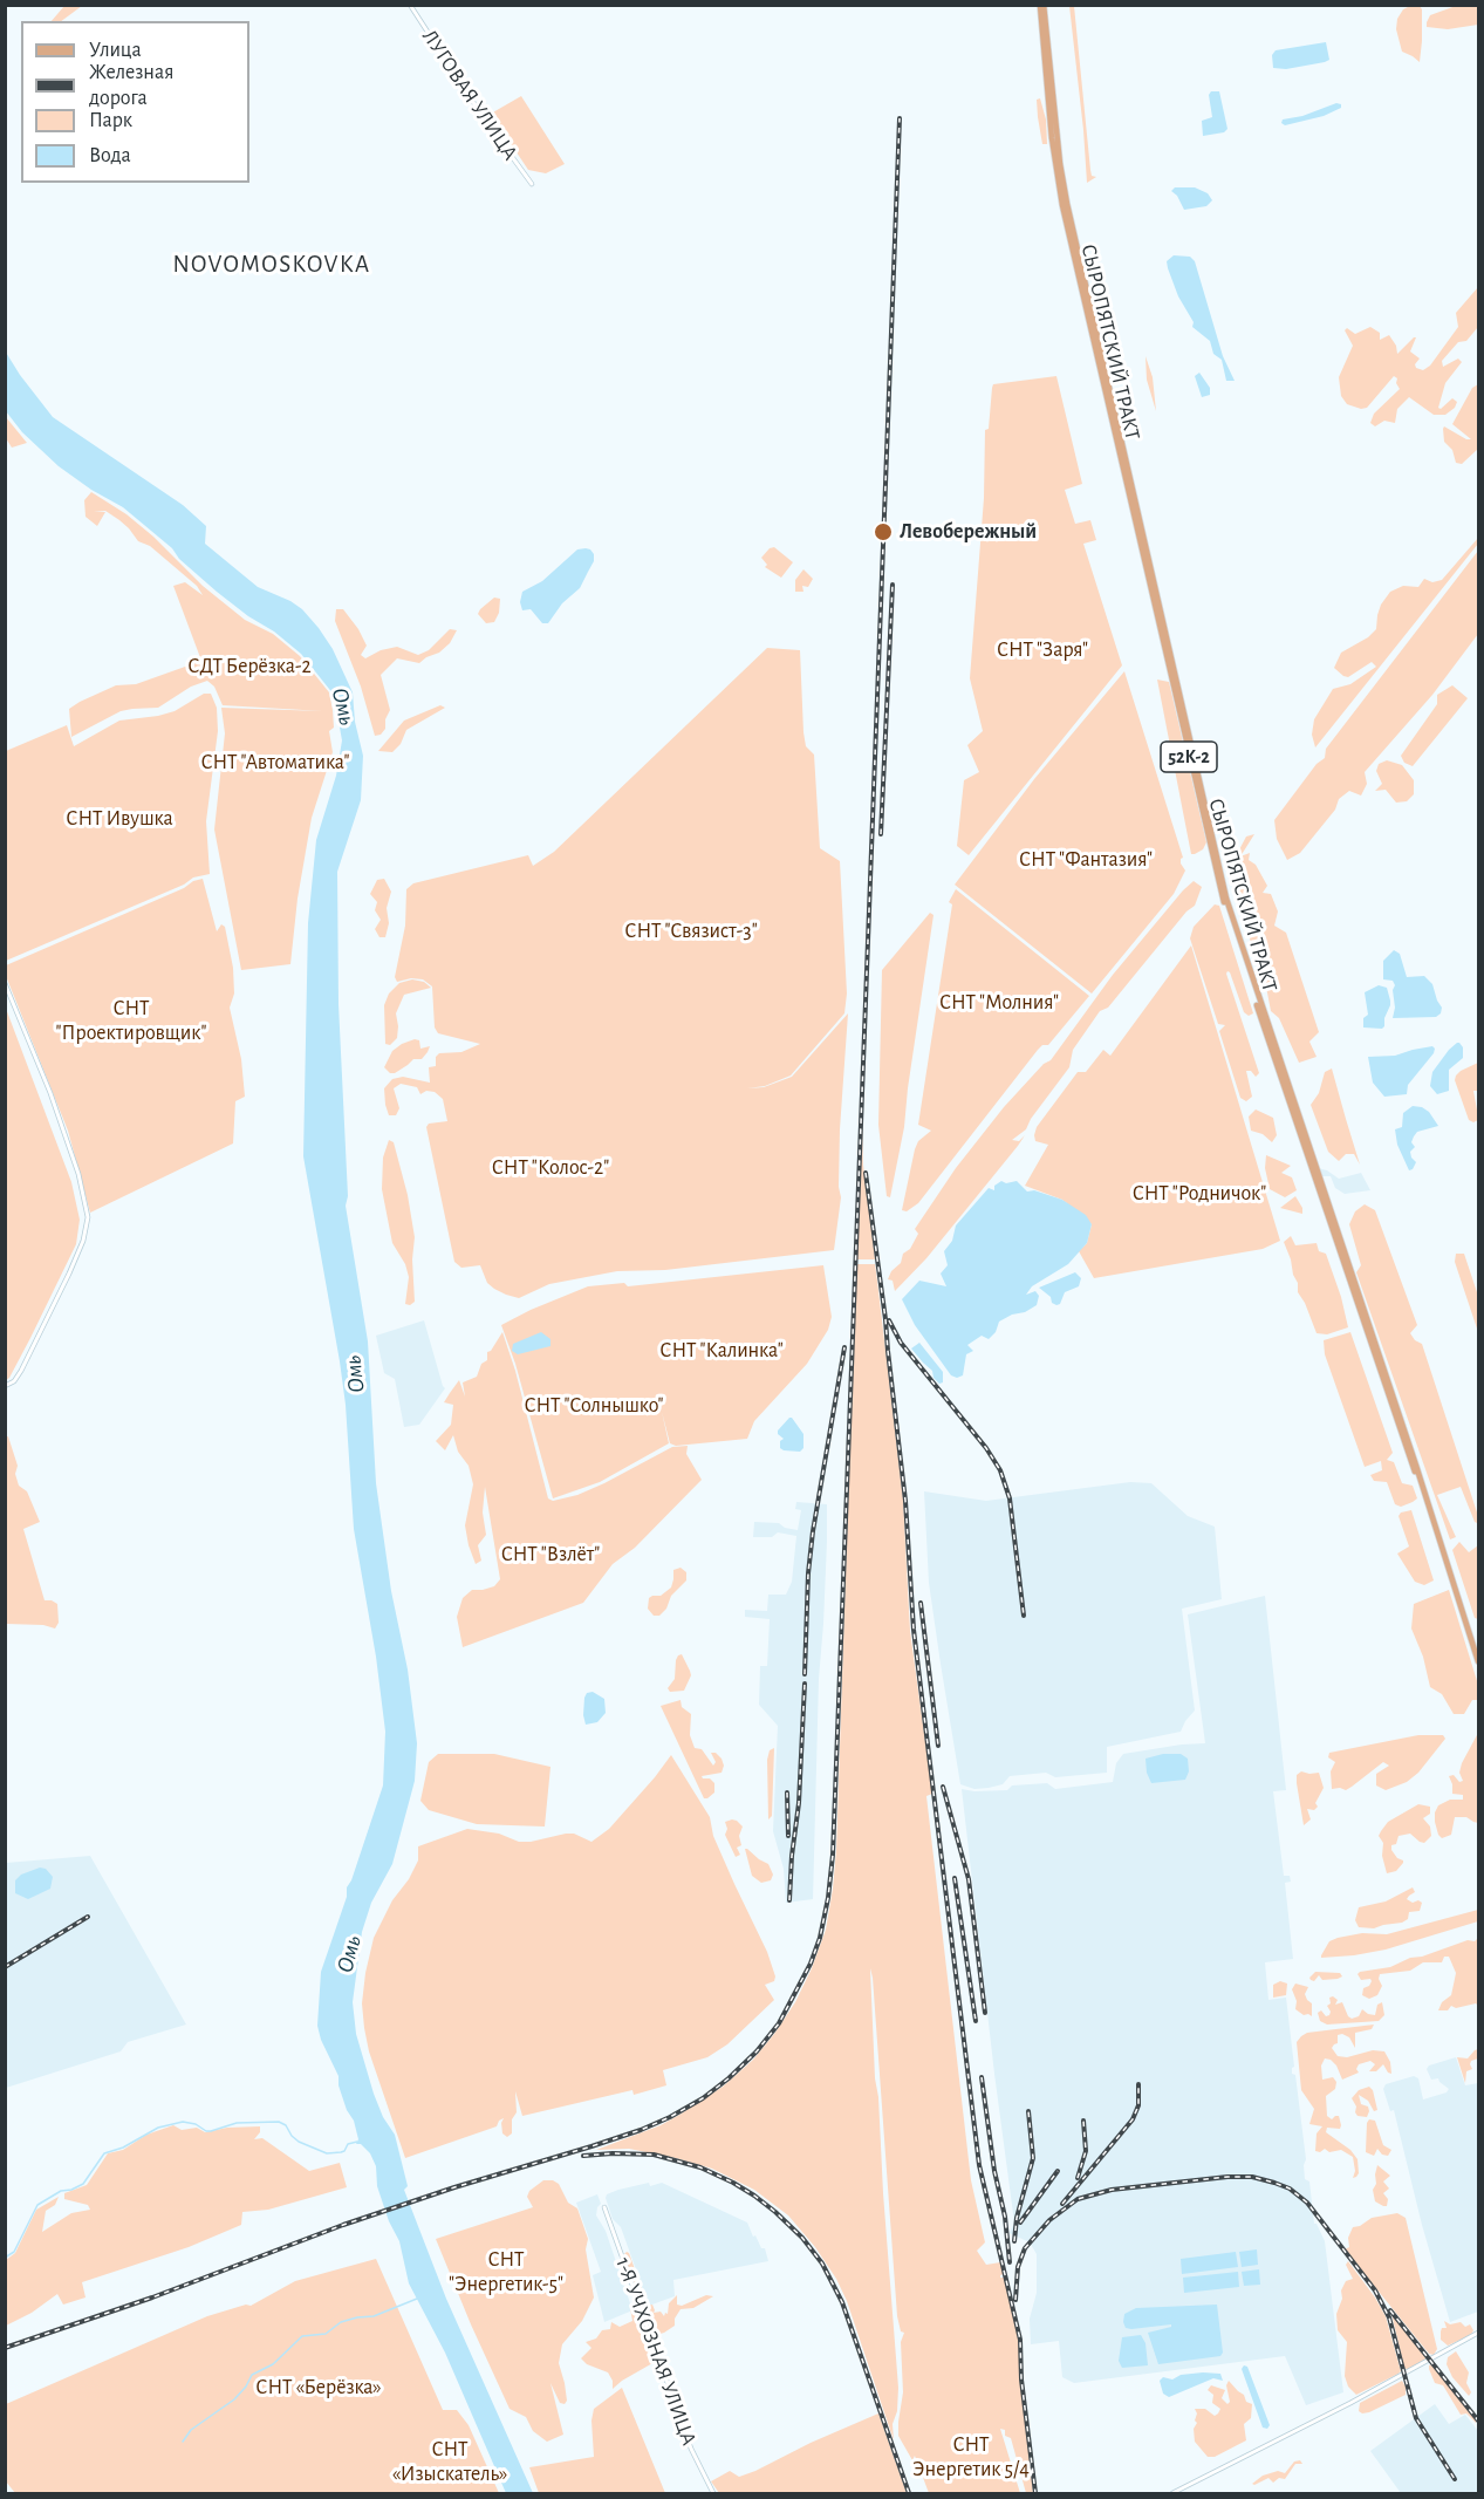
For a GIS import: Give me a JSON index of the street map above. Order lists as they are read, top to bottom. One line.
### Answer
{"streets":{"main road":["СЫРОПЯТСКИЙ ТРАКТ","52К-2"],"street":["ЛУГОВАЯ УЛИЦА","1-Я УЧХОЗНАЯ УЛИЦА"]},"districts":["NOVOMOSKOVKA"],"water":["Омь"],"parks":["СНТ \"Заря\"","СДТ Берёзка-2","СНТ \"Автоматика\"","СНТ Ивушка","СНТ \"Фантазия\"","СНТ \"Связист-3\"","СНТ \"Молния\"","СНТ \"Проектировщик\"","СНТ \"Колос-2\"","СНТ \"Родничок\"","СНТ \"Калинка\"","СНТ \"Солнышко\"","СНТ \"Взлёт\"","СНТ \"Энергетик-5\"","СНТ «Берёзка»","СНТ Энергетик 5/4","СНТ «Изыскатель»"],"places":["Левобережный"],"legend":["Улица","Железная дорога","Парк","Вода"]}
